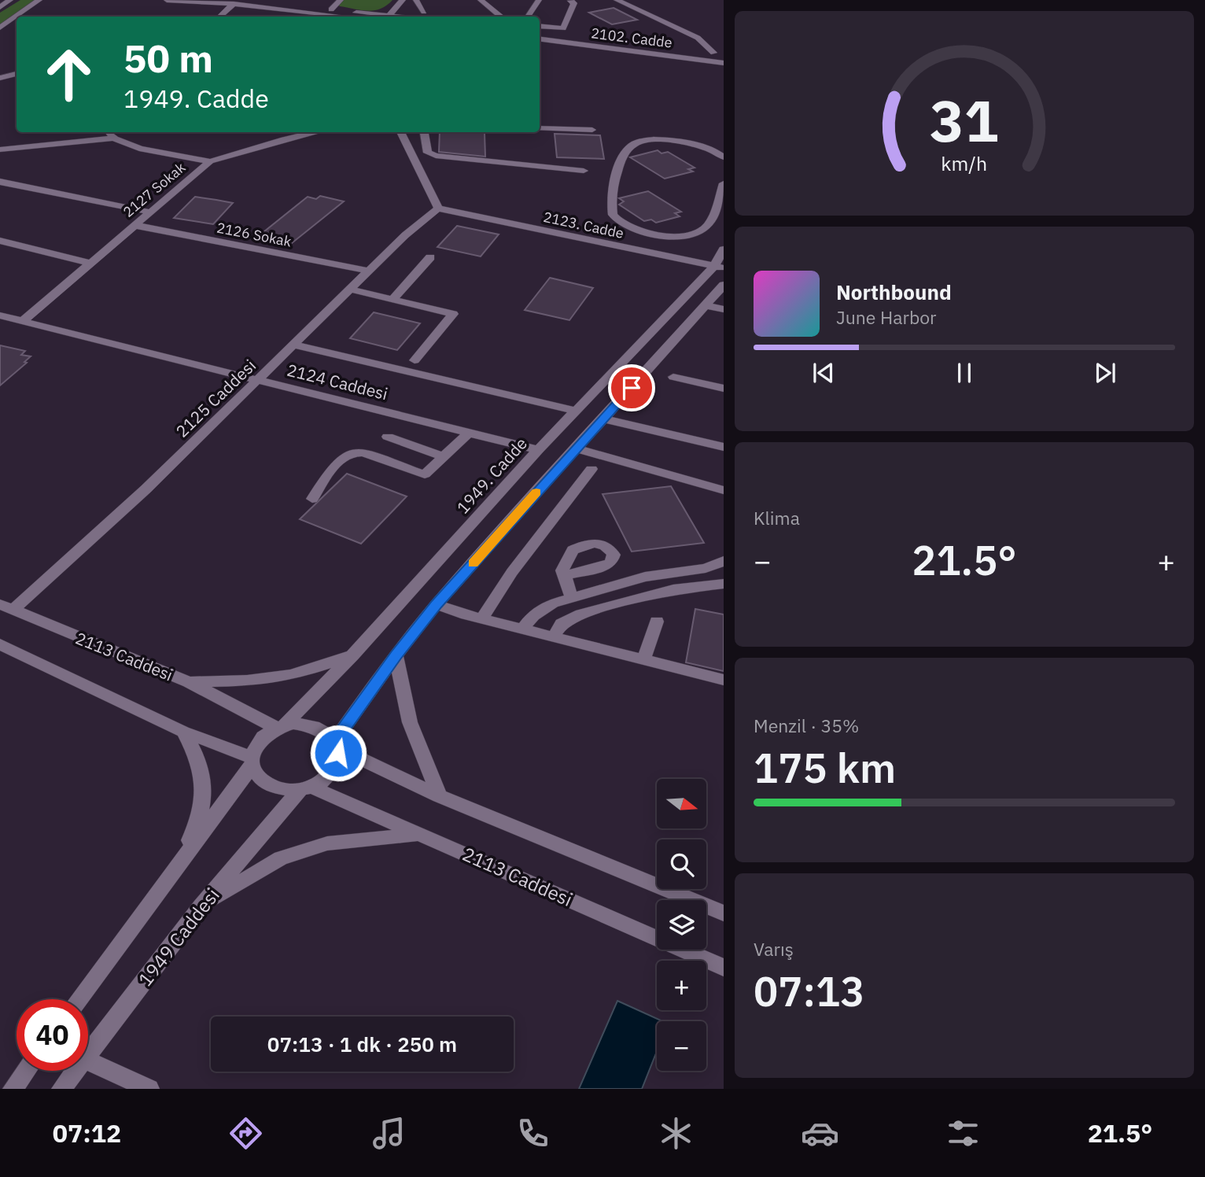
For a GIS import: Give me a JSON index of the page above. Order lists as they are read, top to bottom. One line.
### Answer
{"streets":{"street":["2102. Cadde","2127 Sokak","2123. Cadde","2126 Sokak","2124 Caddesi","2125 Caddesi","1949. Cadde","2113 Caddesi","1949 Caddesi"]},"crossings":[["2127 Sokak","2126 Sokak"],["2127 Sokak","2124 Caddesi"],["2123. Cadde","2125 Caddesi"],["2123. Cadde","1949. Cadde"],["2126 Sokak","2125 Caddesi"],["2124 Caddesi","2125 Caddesi"],["2124 Caddesi","1949. Cadde"],["2125 Caddesi","2113 Caddesi"],["1949. Cadde","2113 Caddesi"],["1949. Cadde","1949 Caddesi"],["2113 Caddesi","1949 Caddesi"]],"north":"right","page":{"turn":["50 m","1949. Cadde"],"song":["Northbound","June Harbor"],"tile":["Klima",["Menzil · 35%","175 km"],["Varış","07:13"]],"heat":["−","21.5°","+"],"map_buttons":["+","−"],"limit":"40","trip":"07:13 · 1 dk · 250 m","tabs":["07:12","21.5°"],"gauge":["31","km/h"]}}
